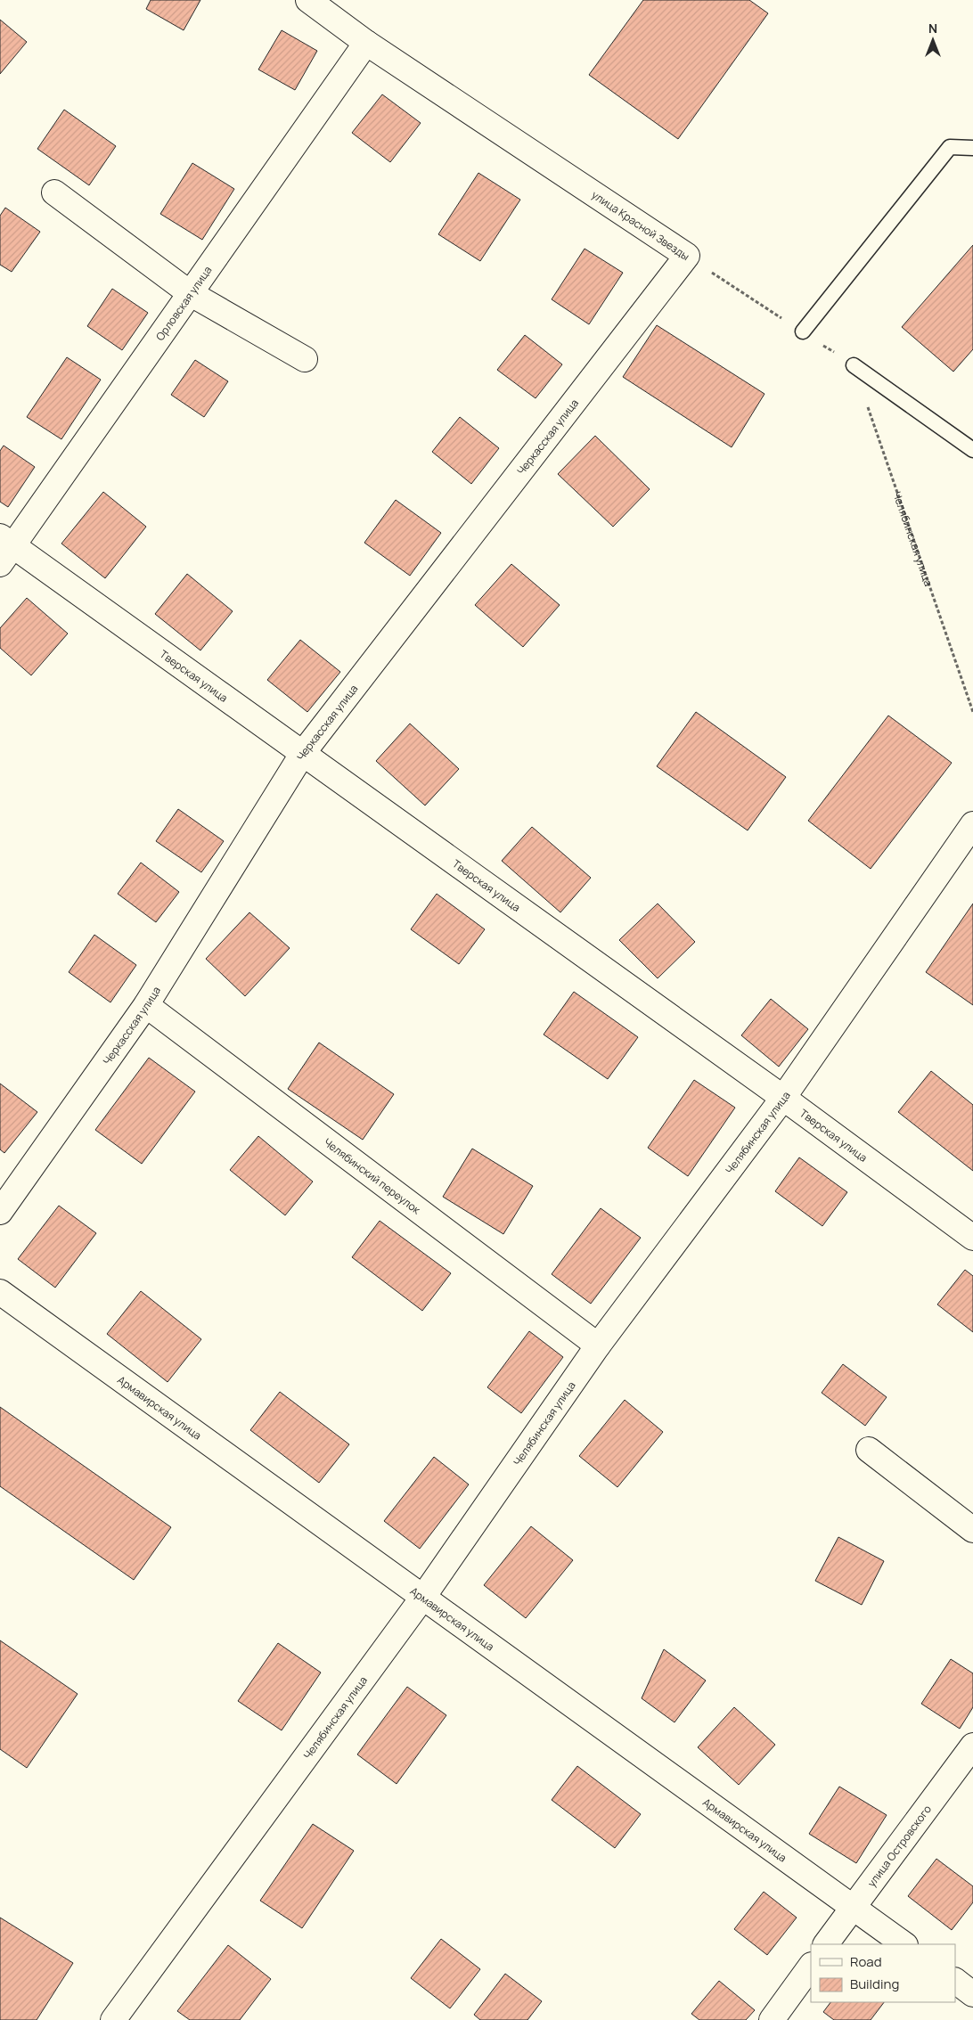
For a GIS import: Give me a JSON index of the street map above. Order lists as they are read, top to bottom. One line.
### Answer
{"streets":{"street":["улица Красной Звезды","Орловская улица","Черкасская улица","Челябинская улица","Тверская улица","Челябинский переулок","Армавирская улица","улица Островского"]},"crossings":[["улица Красной Звезды","Орловская улица"],["улица Красной Звезды","Черкасская улица"],["улица Красной Звезды","Челябинская улица"],["Орловская улица","Тверская улица"],["Черкасская улица","Тверская улица"],["Черкасская улица","Челябинский переулок"],["Челябинская улица","Тверская улица"],["Челябинская улица","Челябинский переулок"],["Челябинская улица","Армавирская улица"],["Армавирская улица","улица Островского"]],"legend":["Road","Building"],"north":"top"}
